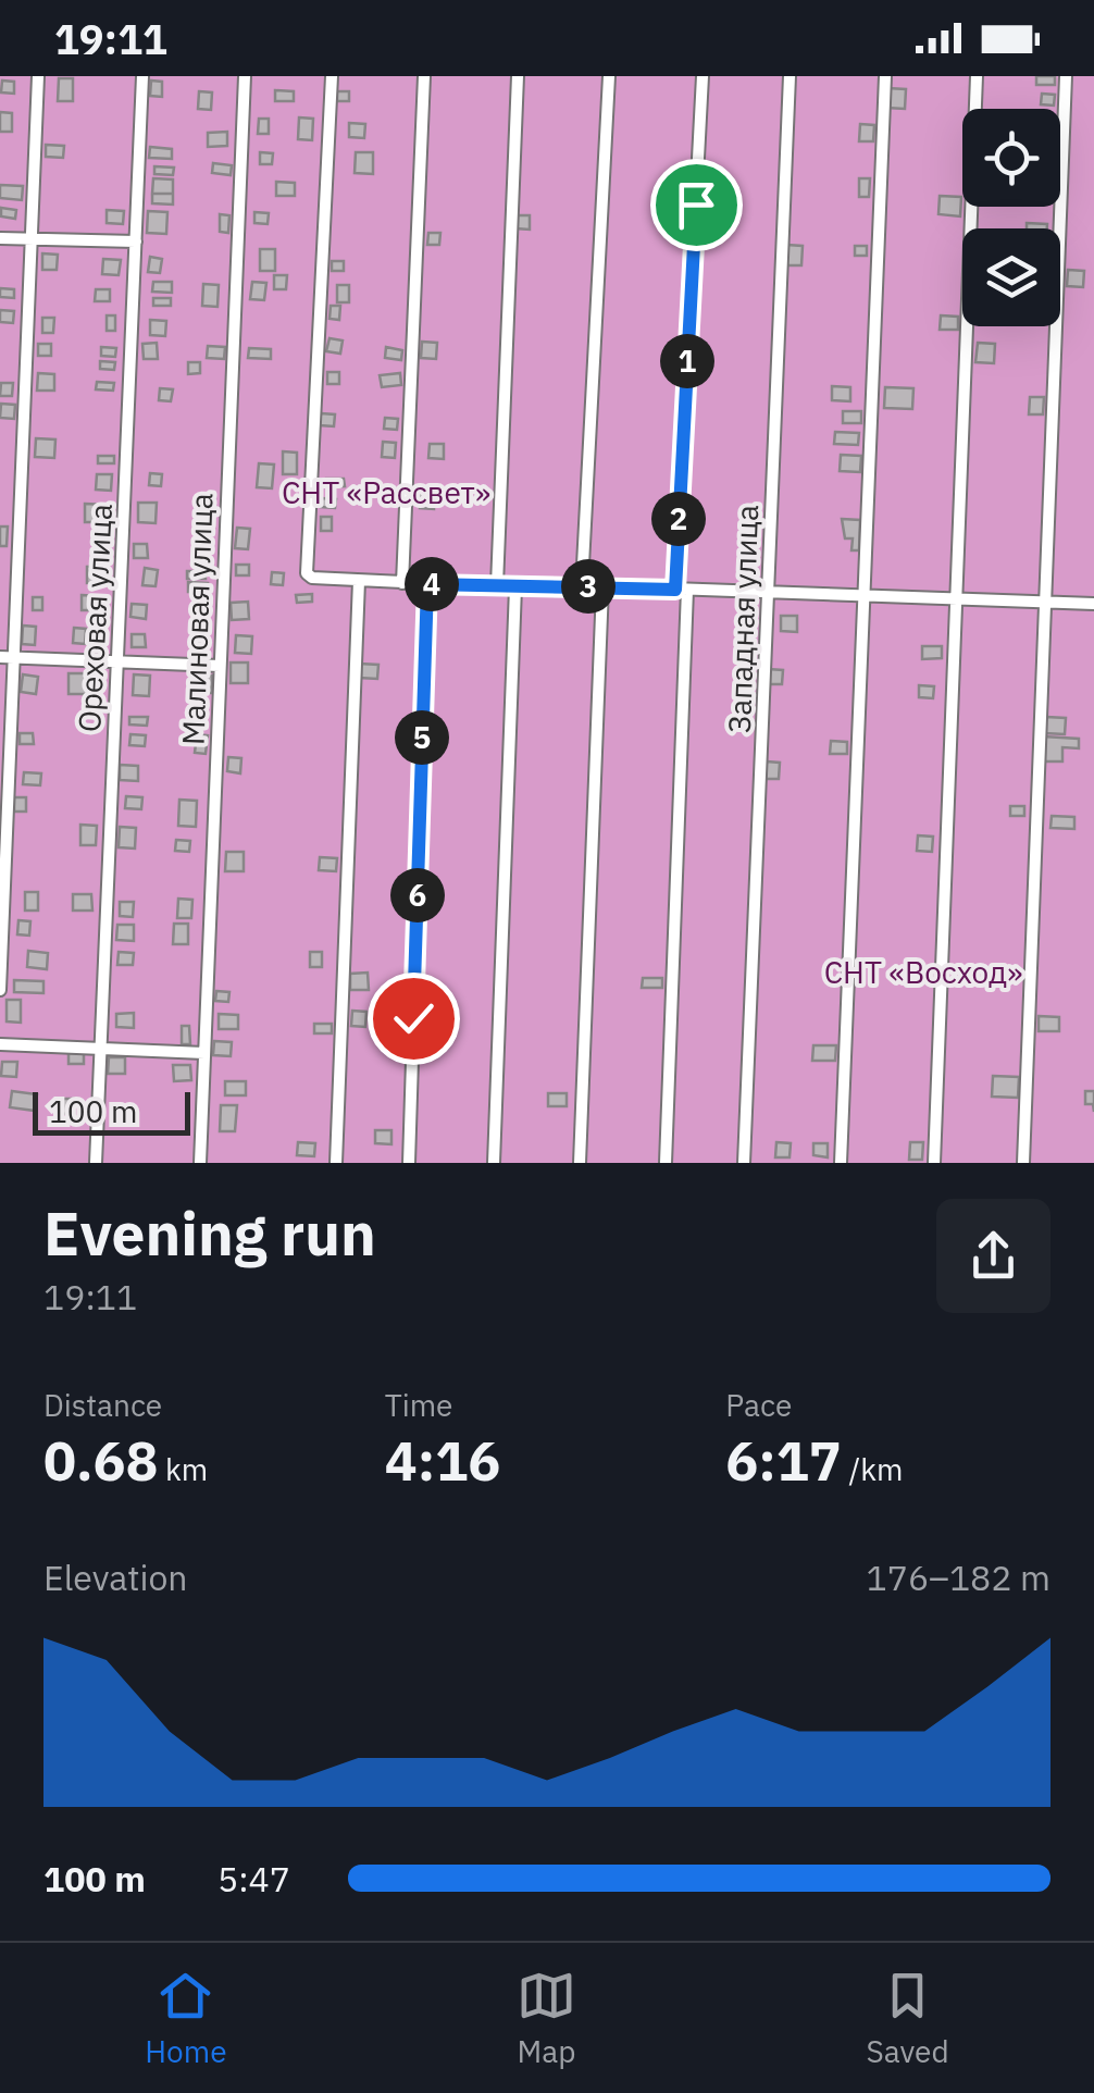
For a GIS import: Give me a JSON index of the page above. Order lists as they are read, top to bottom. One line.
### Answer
{"streets":{"street":["Ореховая улица","Малиновая улица","Западная улица"]},"parks":["СНТ «Рассвет»","СНТ «Восход»"],"scale_bar":"100 m","page":{"status":"19:11","pins":["1","2","4","3","5","6"],"scale":"100 m","heading":["Evening run","19:11"],"stats":[["Distance","0.68 km"],["Time","4:16"],["Pace","6:17 /km"]],"chart":["Elevation","176–182 m"],"list":[{"name":"100 m","note":"5:47"}],"tabs":["Home","Map","Saved"]}}
